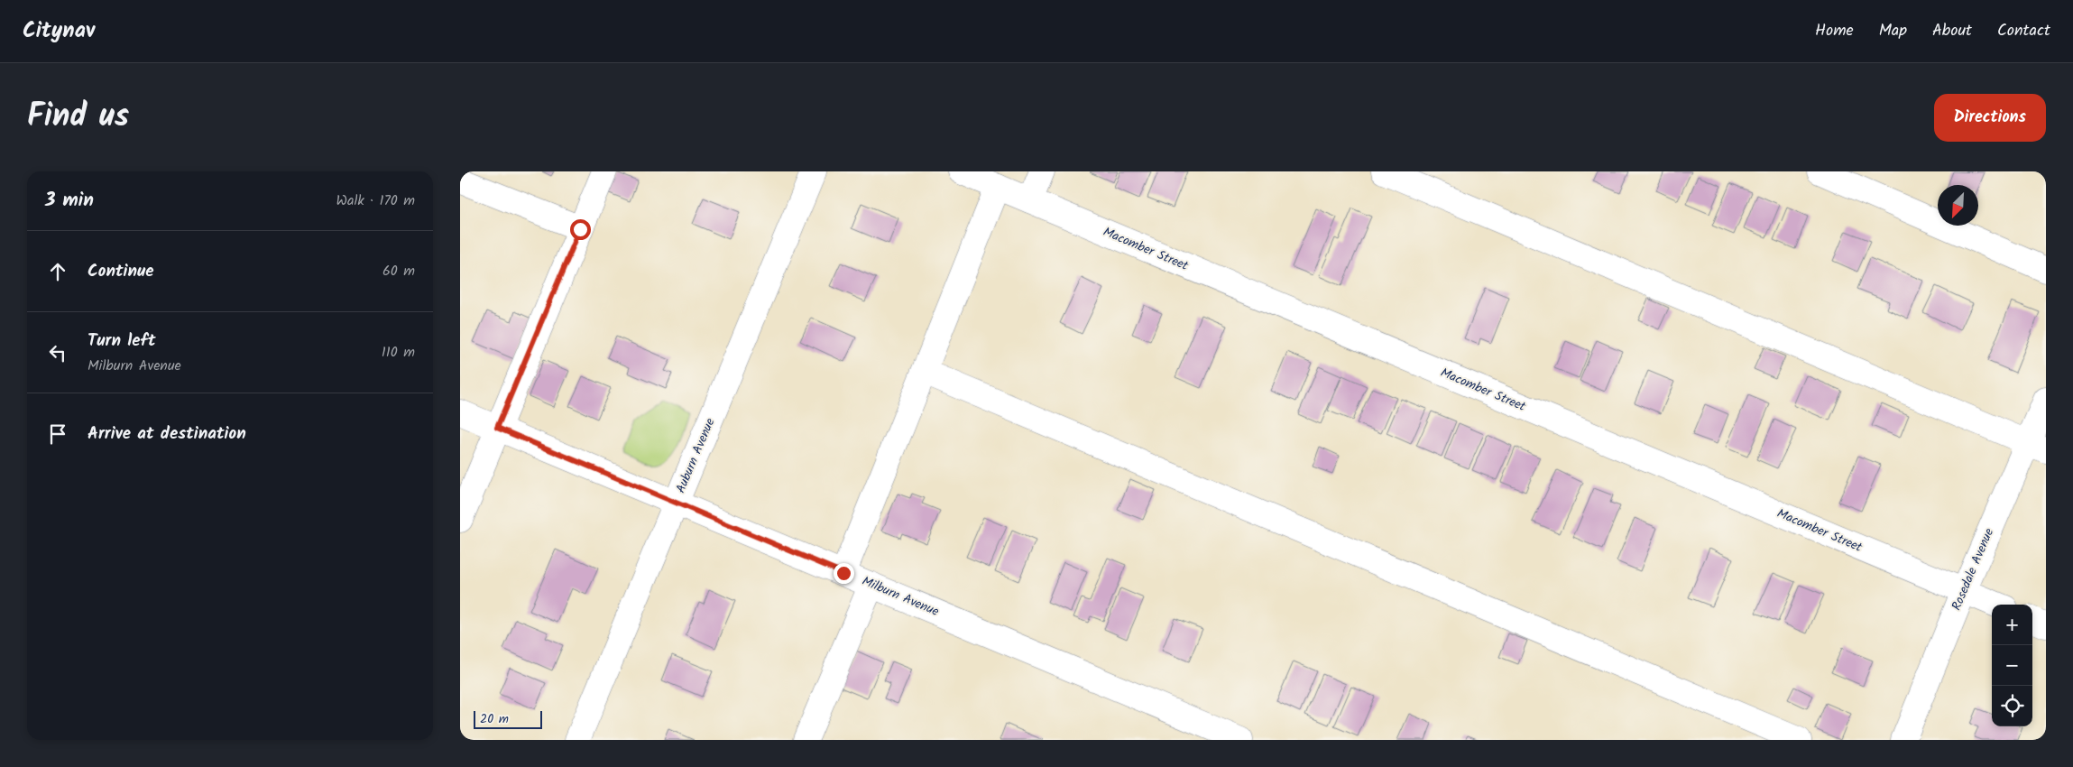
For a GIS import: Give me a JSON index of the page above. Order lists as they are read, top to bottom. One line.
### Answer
{"streets":{"street":["Macomber Street","Auburn Avenue","Rosedale Avenue","Milburn Avenue"]},"crossings":[["Macomber Street","Rosedale Avenue"],["Auburn Avenue","Milburn Avenue"]],"scale_bar":"20 m","north":"bottom left","page":{"header":"Citynav","nav":["Home","Map","About","Contact"],"title":"Find us","buttons":"Directions","heading":["3 min","Walk · 170 m"],"list":[["Continue","60 m"],["Turn left","Milburn Avenue","110 m"],"Arrive at destination"],"map_buttons":["+","−"],"scale":"20 m"}}
